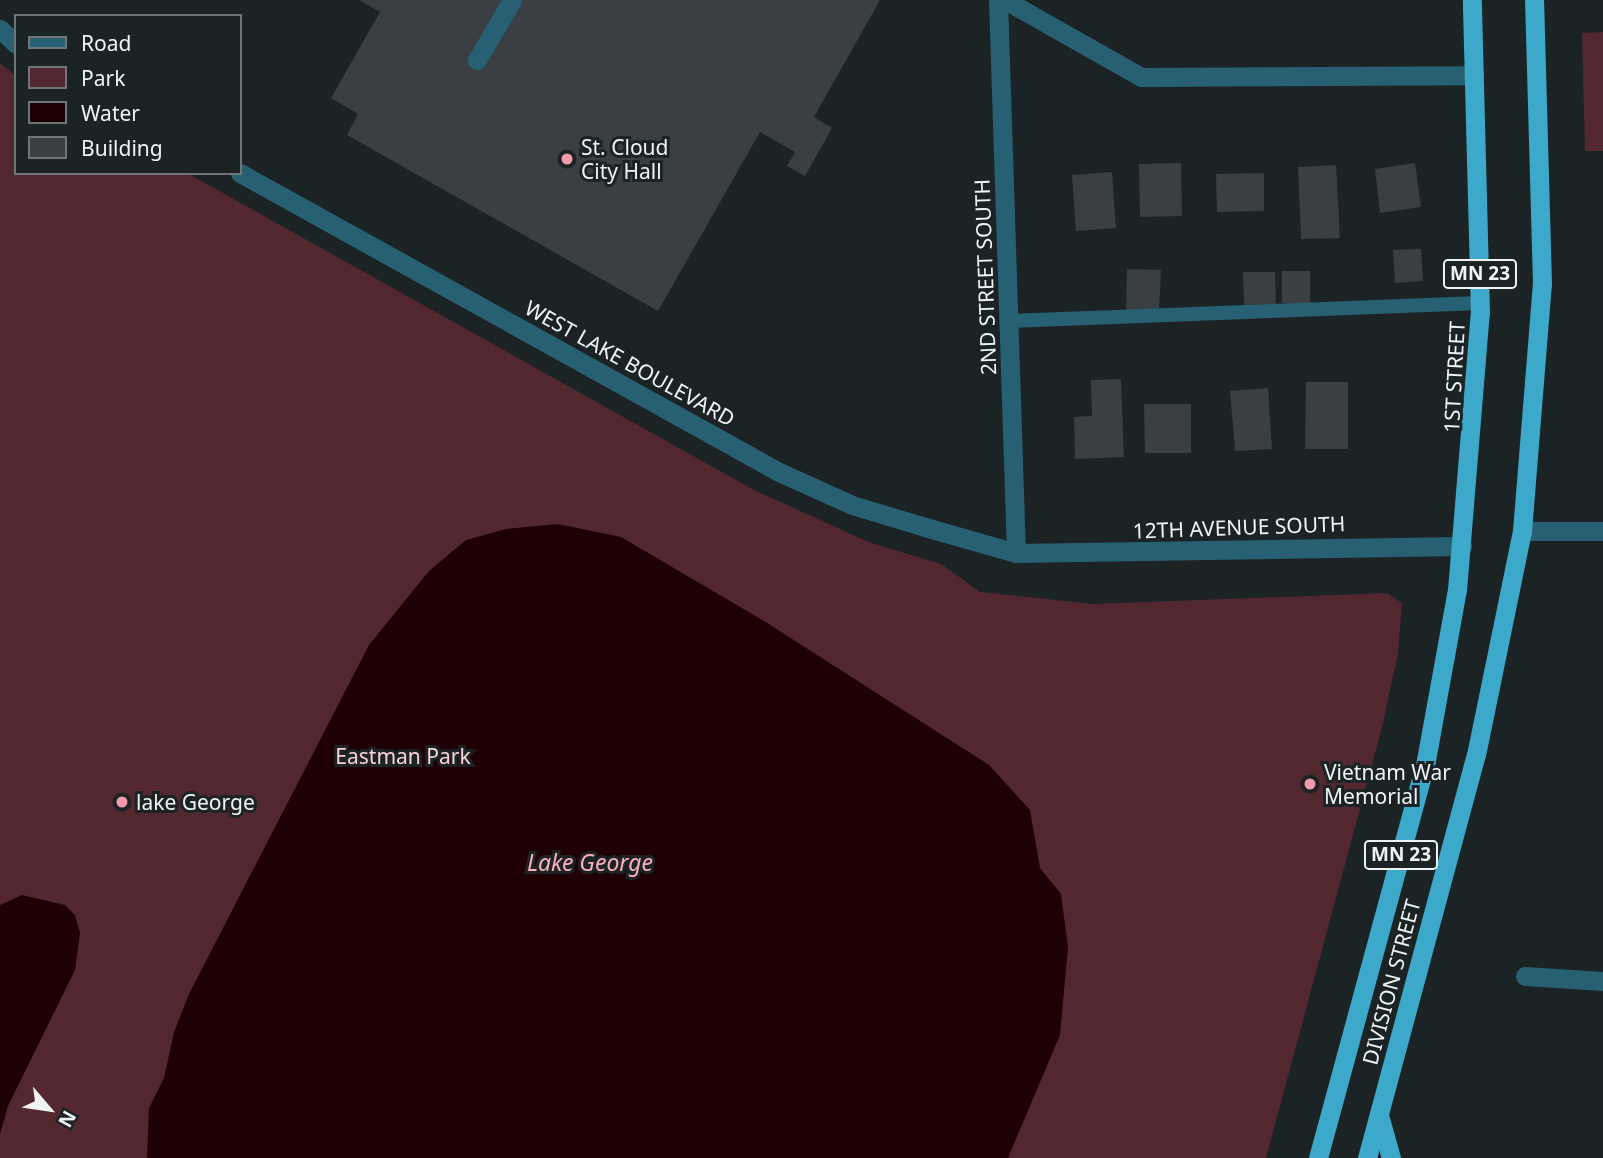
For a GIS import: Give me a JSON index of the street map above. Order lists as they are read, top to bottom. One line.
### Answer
{"streets":{"highway":["MN 23","1ST STREET","DIVISION STREET"],"street":["2ND STREET SOUTH","WEST LAKE BOULEVARD","12TH AVENUE SOUTH"]},"crossings":[["MN 23","DIVISION STREET"],["2ND STREET SOUTH","WEST LAKE BOULEVARD"],["2ND STREET SOUTH","12TH AVENUE SOUTH"],["WEST LAKE BOULEVARD","12TH AVENUE SOUTH"],["1ST STREET","12TH AVENUE SOUTH"],["1ST STREET","DIVISION STREET"],["12TH AVENUE SOUTH","DIVISION STREET"]],"water":["Lake George"],"parks":["Eastman Park"],"places":["St. Cloud City Hall","Vietnam War Memorial","lake George"],"legend":["Road","Park","Water","Building"],"north":"bottom right"}
